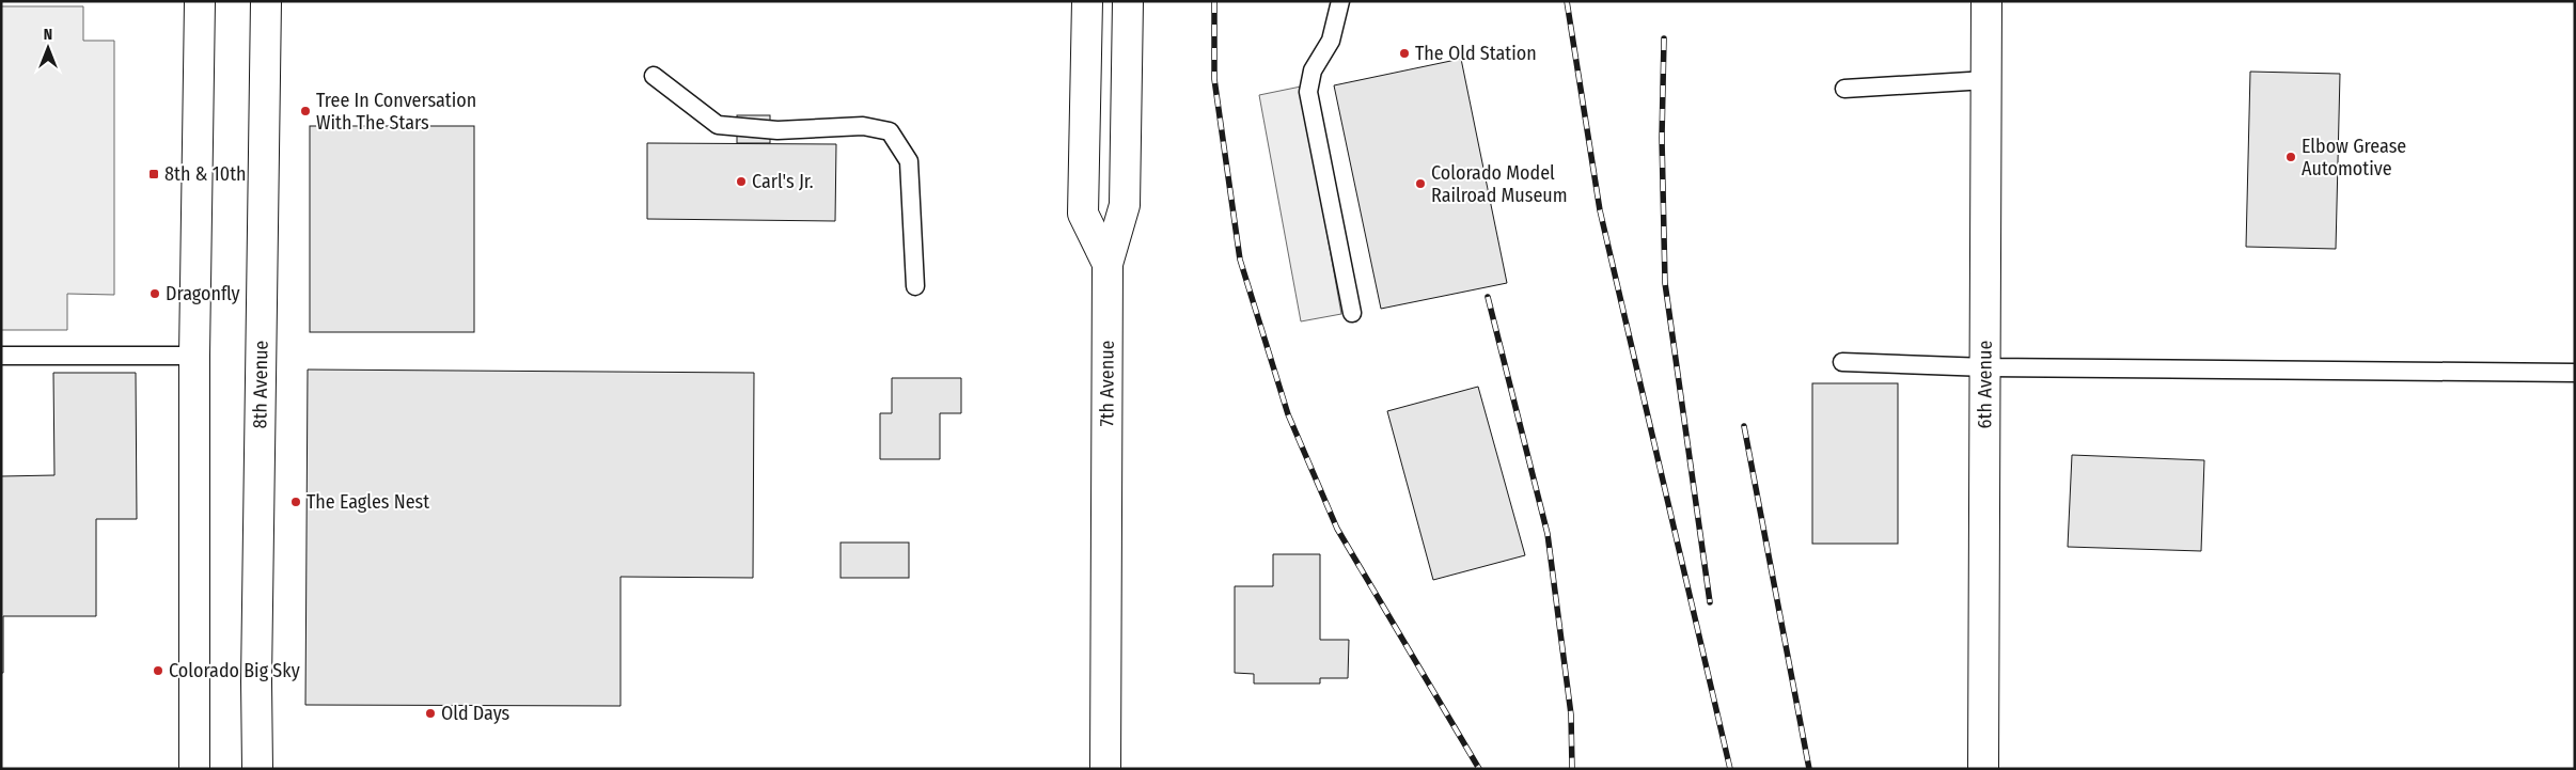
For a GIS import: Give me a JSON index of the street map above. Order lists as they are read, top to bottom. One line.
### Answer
{"streets":{"street":["7th Avenue","8th Avenue","6th Avenue"]},"places":{"other":["The Old Station","Tree In Conversation With The Stars","Elbow Grease Automotive","Carl's Jr.","Colorado Model Railroad Museum","Dragonfly","The Eagles Nest","Colorado Big Sky","Old Days"],"transit":["8th & 10th"]},"north":"top"}
